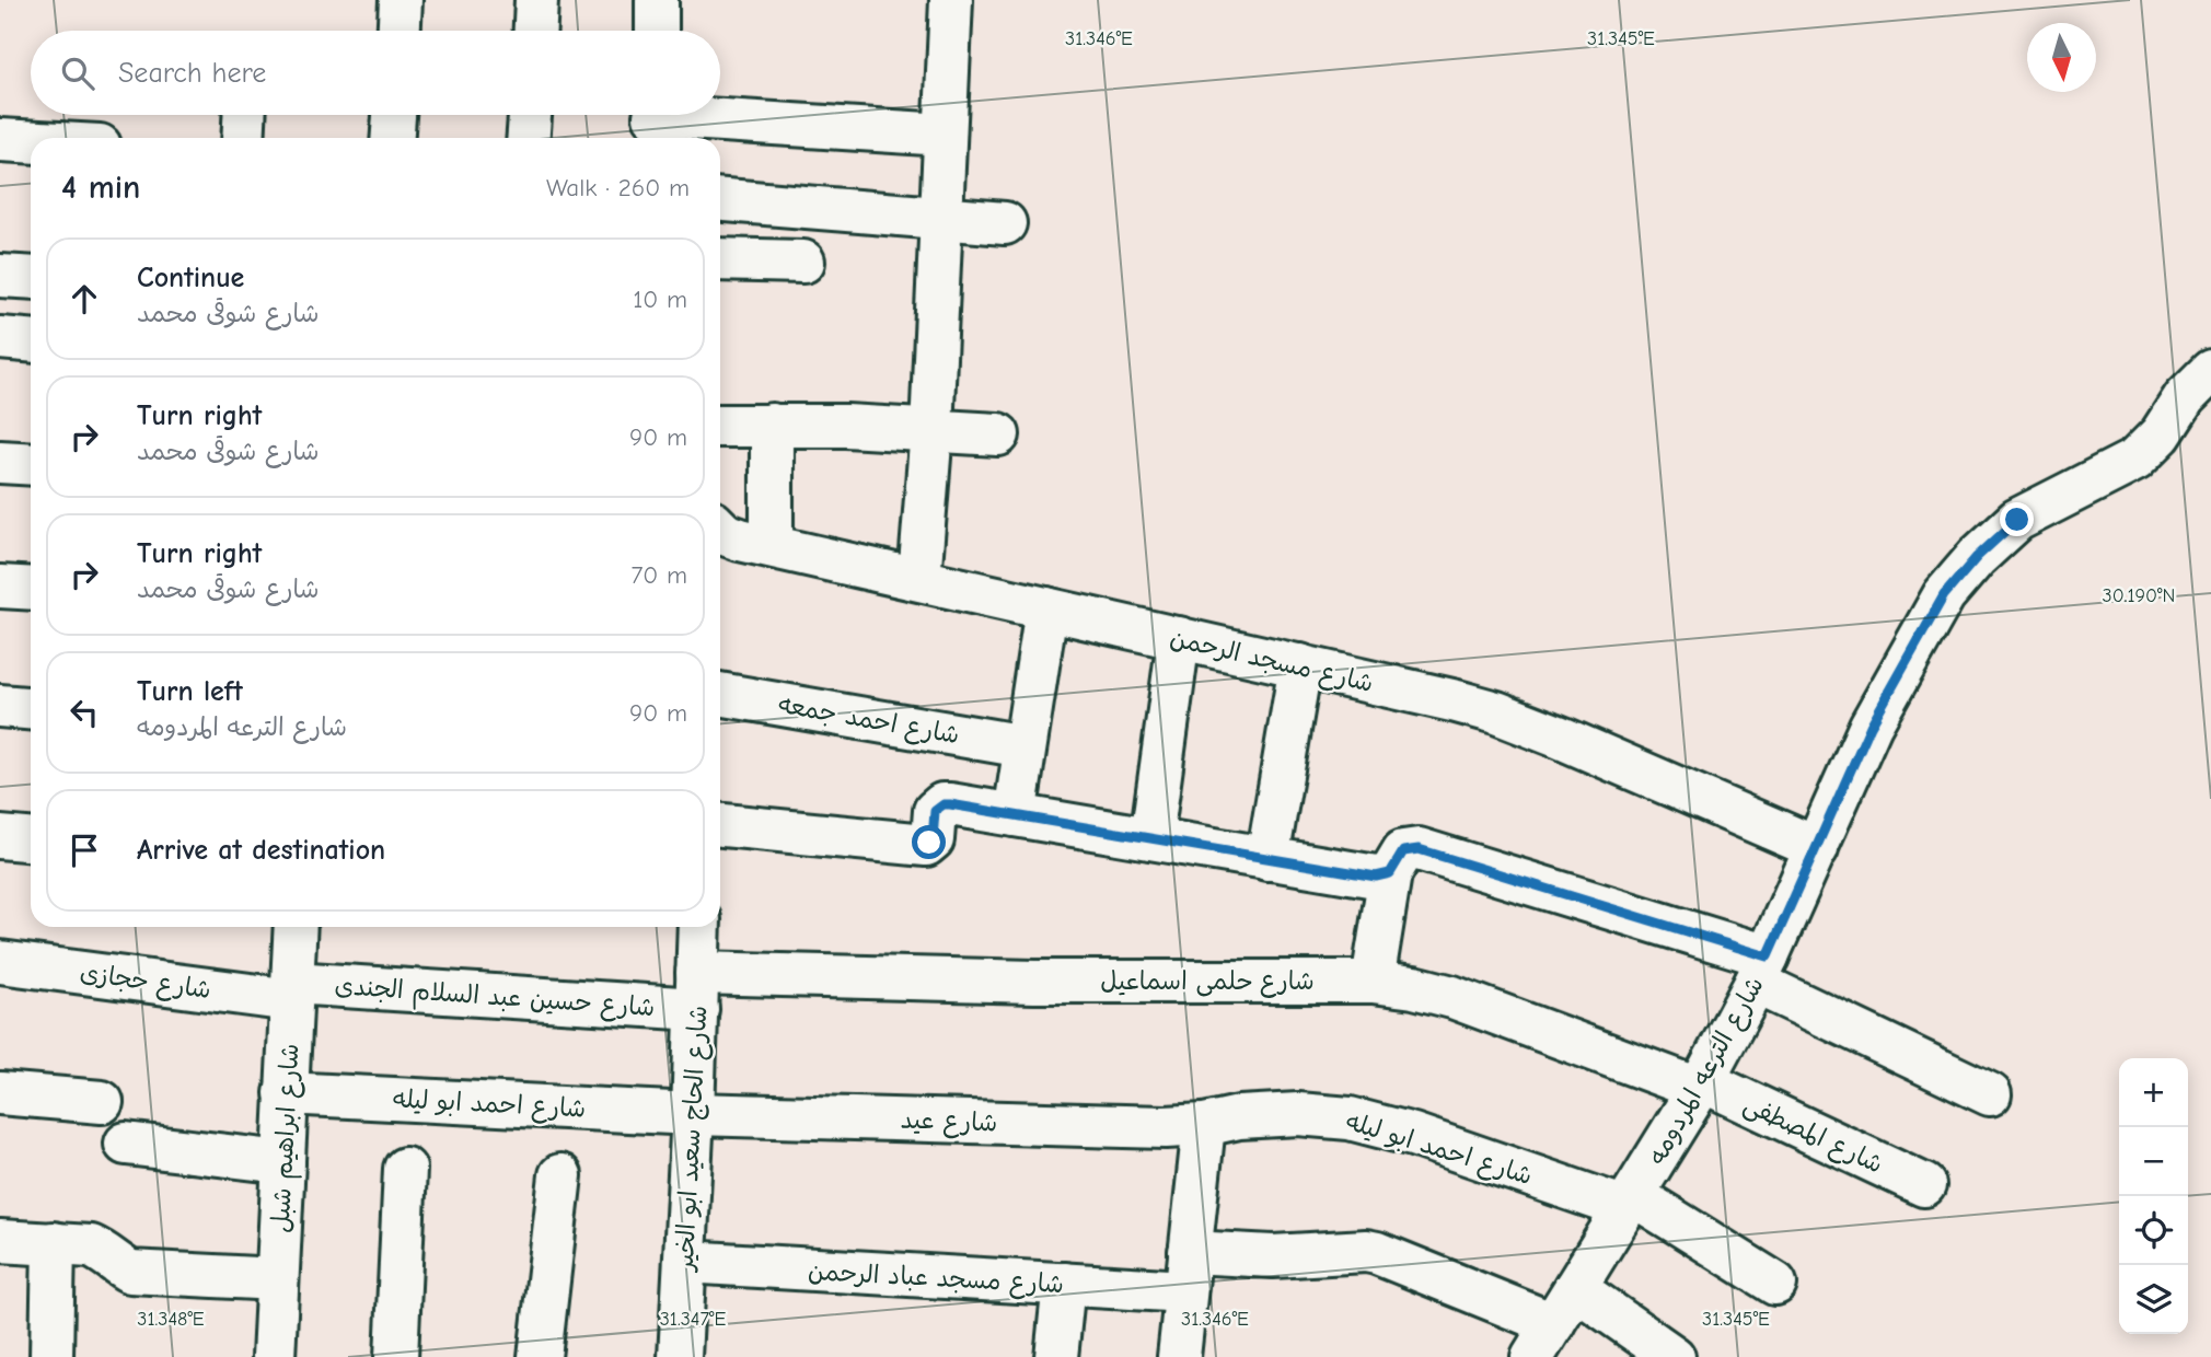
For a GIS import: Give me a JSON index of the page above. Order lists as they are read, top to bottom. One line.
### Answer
{"streets":{"street":["شارع مسجد الرحمن","شارع احمد جمعه","شارع حجازى","شارع حلمى اسماعيل","شارع حسين عبد السلام الجندى","شارع الترعه المردومه","شارع احمد ابو ليله","شارع عيد","شارع المصطفى","شارع ابراهيم شبل","شارع الحاج سعيد ابو الخير","شارع مسجد عباد الرحمن"]},"crossings":[["شارع مسجد الرحمن","شارع الترعه المردومه"],["شارع حجازى","شارع حسين عبد السلام الجندى"],["شارع حجازى","شارع ابراهيم شبل"],["شارع حلمى اسماعيل","شارع حسين عبد السلام الجندى"],["شارع حلمى اسماعيل","شارع الترعه المردومه"],["شارع حلمى اسماعيل","شارع المصطفى"],["شارع حلمى اسماعيل","شارع الحاج سعيد ابو الخير"],["شارع حسين عبد السلام الجندى","شارع ابراهيم شبل"],["شارع حسين عبد السلام الجندى","شارع الحاج سعيد ابو الخير"],["شارع الترعه المردومه","شارع احمد ابو ليله"],["شارع الترعه المردومه","شارع المصطفى"],["شارع الترعه المردومه","شارع مسجد عباد الرحمن"],["شارع احمد ابو ليله","شارع عيد"],["شارع احمد ابو ليله","شارع ابراهيم شبل"],["شارع احمد ابو ليله","شارع الحاج سعيد ابو الخير"],["شارع عيد","شارع الحاج سعيد ابو الخير"],["شارع الحاج سعيد ابو الخير","شارع مسجد عباد الرحمن"]],"north":"bottom","page":{"search":"Search here","heading":["4 min","Walk · 260 m"],"list":[["Continue","شارع شوقى محمد","10 m"],["Turn right","شارع شوقى محمد","90 m"],["Turn right","شارع شوقى محمد","70 m"],["Turn left","شارع الترعه المردومه","90 m"],"Arrive at destination"],"map_buttons":["+","−"]},"coordinates":["31.346°E","31.345°E","30.190°N","31.348°E","31.347°E"]}
